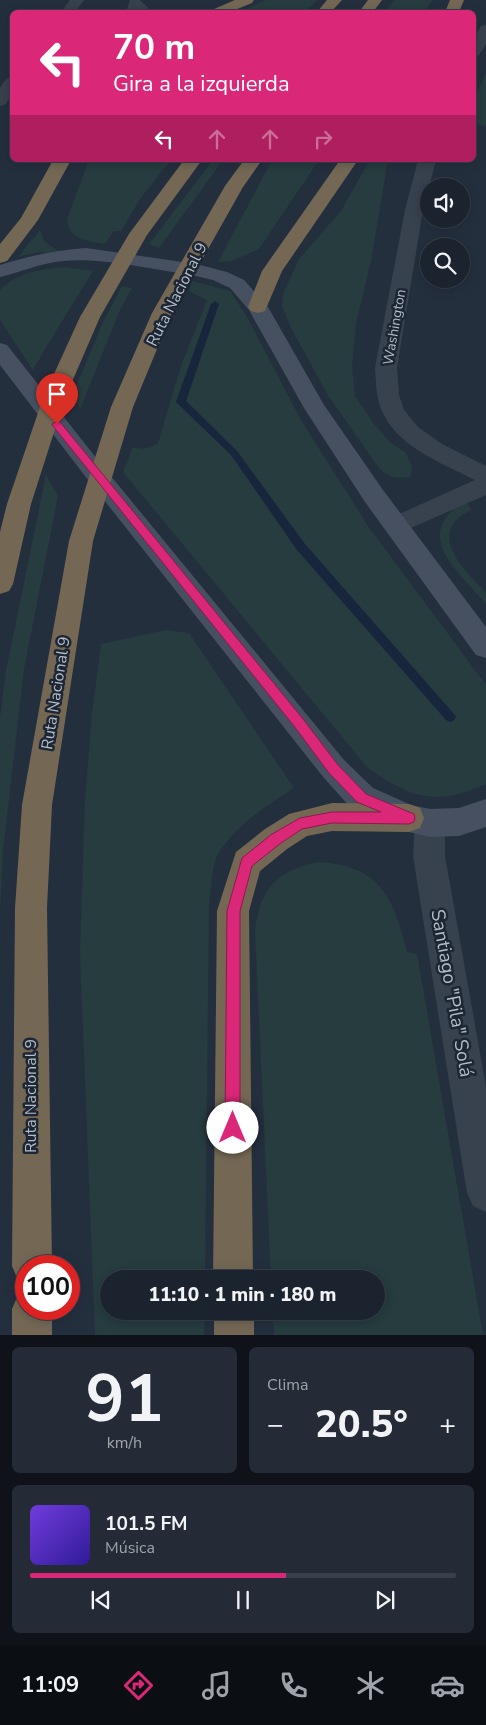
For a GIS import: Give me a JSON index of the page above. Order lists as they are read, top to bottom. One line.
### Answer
{"streets":{"highway":["Ruta Nacional 9"],"street":["Washington","Santiago \"Pila\" Solá"]},"page":{"turn":["70 m","Gira a la izquierda"],"limit":"100","trip":"11:10 · 1 min · 180 m","tile":[["91","km/h"],"Clima"],"heat":["−","20.5°","+"],"song":["101.5 FM","Música"],"tabs":"11:09"}}
